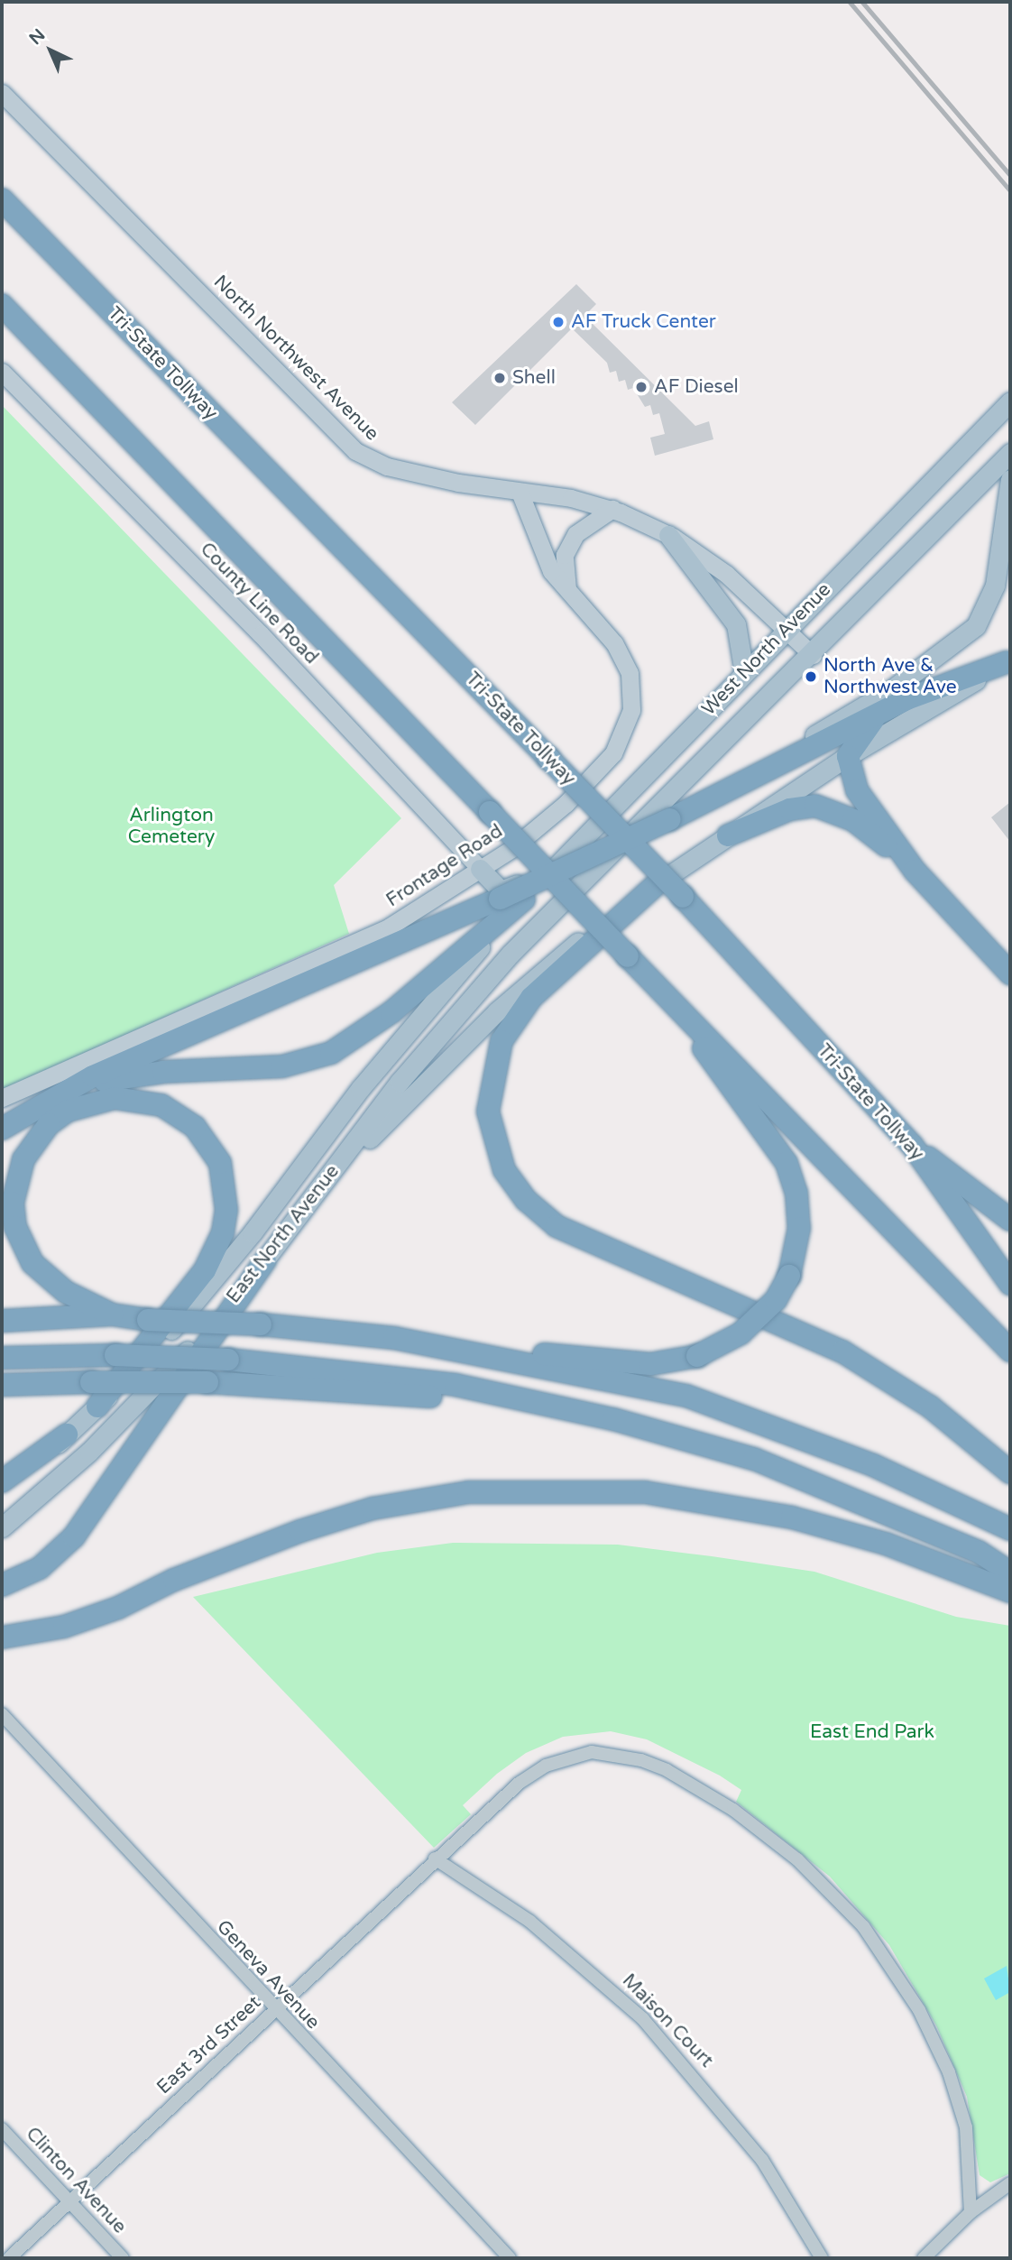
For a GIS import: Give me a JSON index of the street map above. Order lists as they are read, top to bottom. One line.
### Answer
{"streets":{"highway":["Tri-State Tollway"],"main road":["West North Avenue","East North Avenue"],"street":["North Northwest Avenue","County Line Road","Frontage Road","Geneva Avenue","Maison Court","East 3rd Street","Clinton Avenue"]},"crossings":[["North Northwest Avenue","West North Avenue"],["North Northwest Avenue","Frontage Road"],["County Line Road","Frontage Road"],["West North Avenue","East North Avenue"],["Geneva Avenue","East 3rd Street"],["Maison Court","East 3rd Street"],["East 3rd Street","Clinton Avenue"]],"parks":["Arlington Cemetery","East End Park"],"places":["AF Truck Center","Shell","AF Diesel","North Ave & Northwest Ave"],"north":"top left"}
